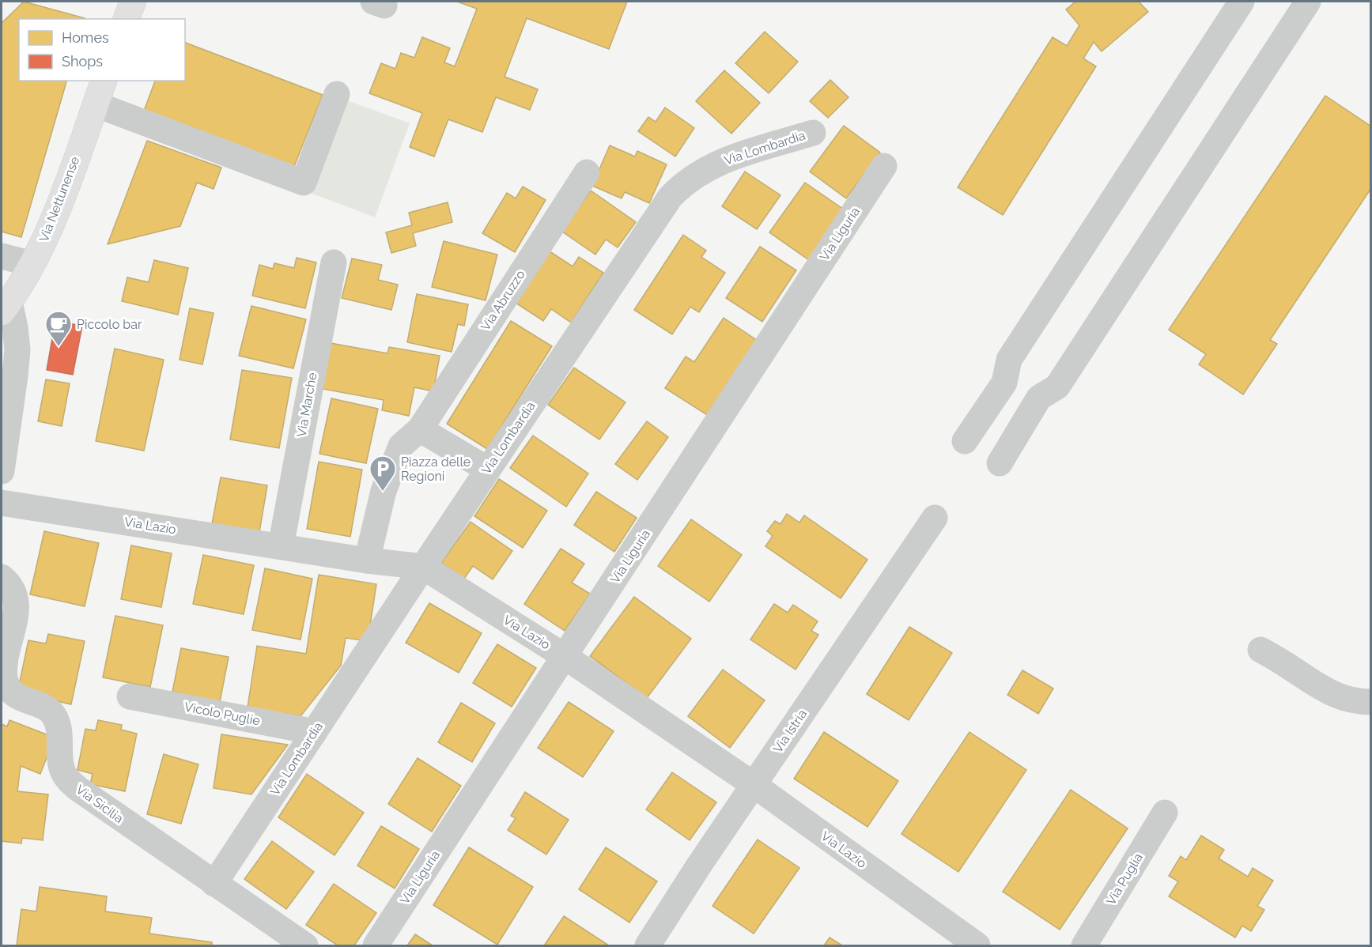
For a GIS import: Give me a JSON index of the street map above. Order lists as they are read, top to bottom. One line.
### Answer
{"streets":{"main road":["Via Nettunense"],"street":["Via Lombardia","Via Liguria","Via Abruzzo","Via Marche","Via Lazio","Vicolo Puglie","Via Istria","Via Sicilia","Via Puglia"]},"crossings":[["Via Lombardia","Via Lazio"],["Via Lombardia","Vicolo Puglie"],["Via Lombardia","Via Sicilia"],["Via Liguria","Via Lazio"],["Via Marche","Via Lazio"],["Via Lazio","Via Istria"]],"places":{"cafe":["Piccolo bar"],"parking":["Piazza delle Regioni"]},"legend":["Homes","Shops"]}
